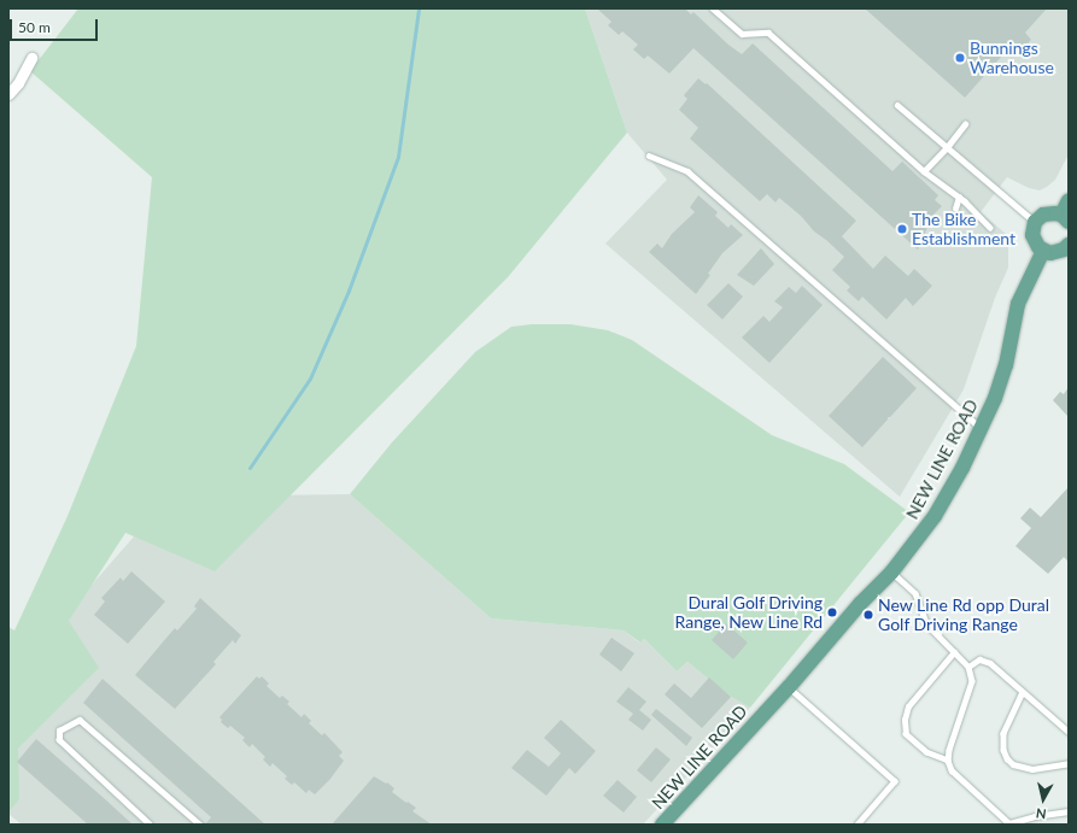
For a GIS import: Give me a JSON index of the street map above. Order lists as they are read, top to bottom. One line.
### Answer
{"streets":{"main road":["NEW LINE ROAD"]},"places":["Bunnings Warehouse","The Bike Establishment","Dural Golf Driving Range, New Line Rd","New Line Rd opp Dural Golf Driving Range"],"scale_bar":"50 m","north":"bottom"}
